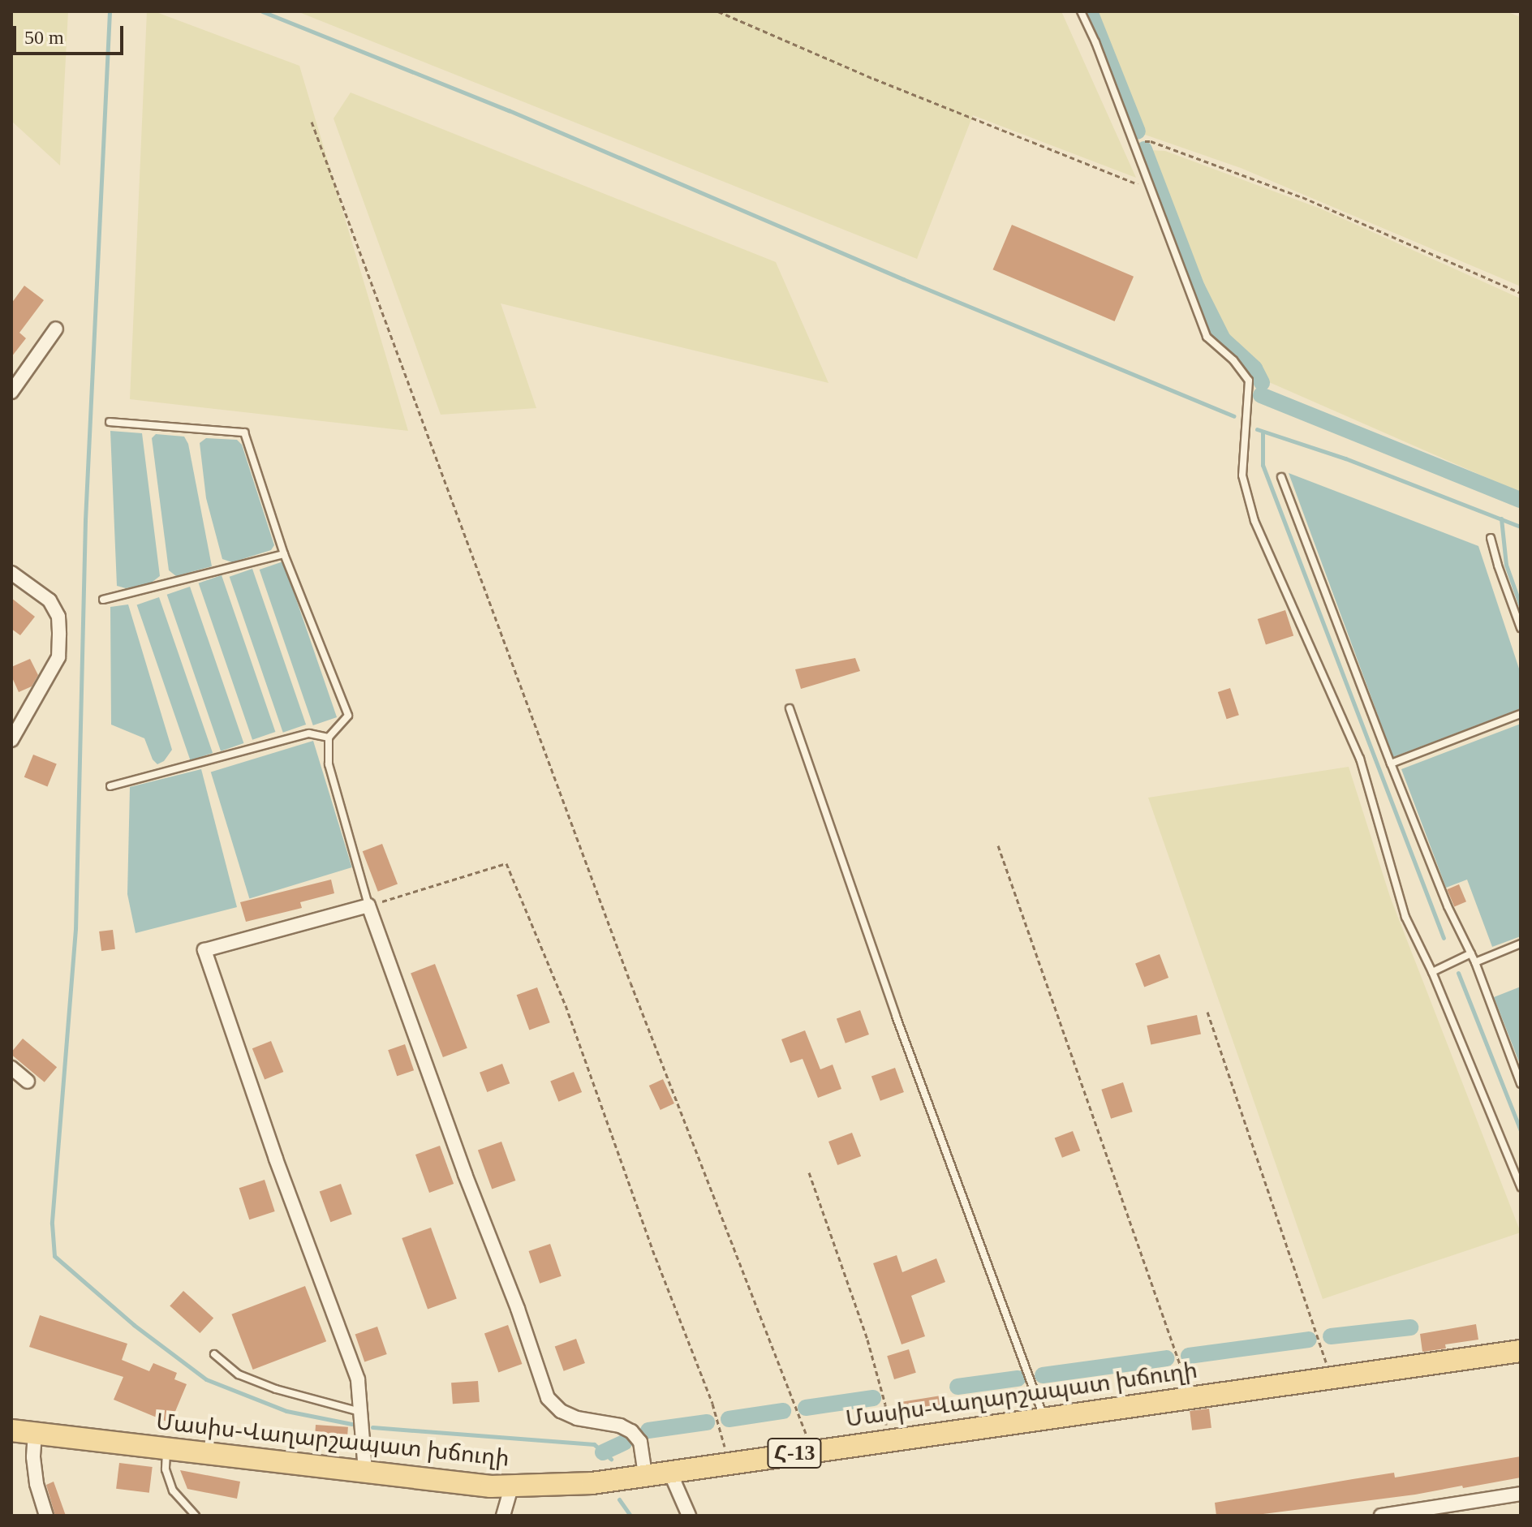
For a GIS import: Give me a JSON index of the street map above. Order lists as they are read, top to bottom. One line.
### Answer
{"streets":{"main road":["Մասիս-Վաղարշապատ խճուղի","Հ-13"]},"crossings":[["Մասիս-Վաղարշապատ խճուղի","Հ-13"]],"scale_bar":"50 m"}
